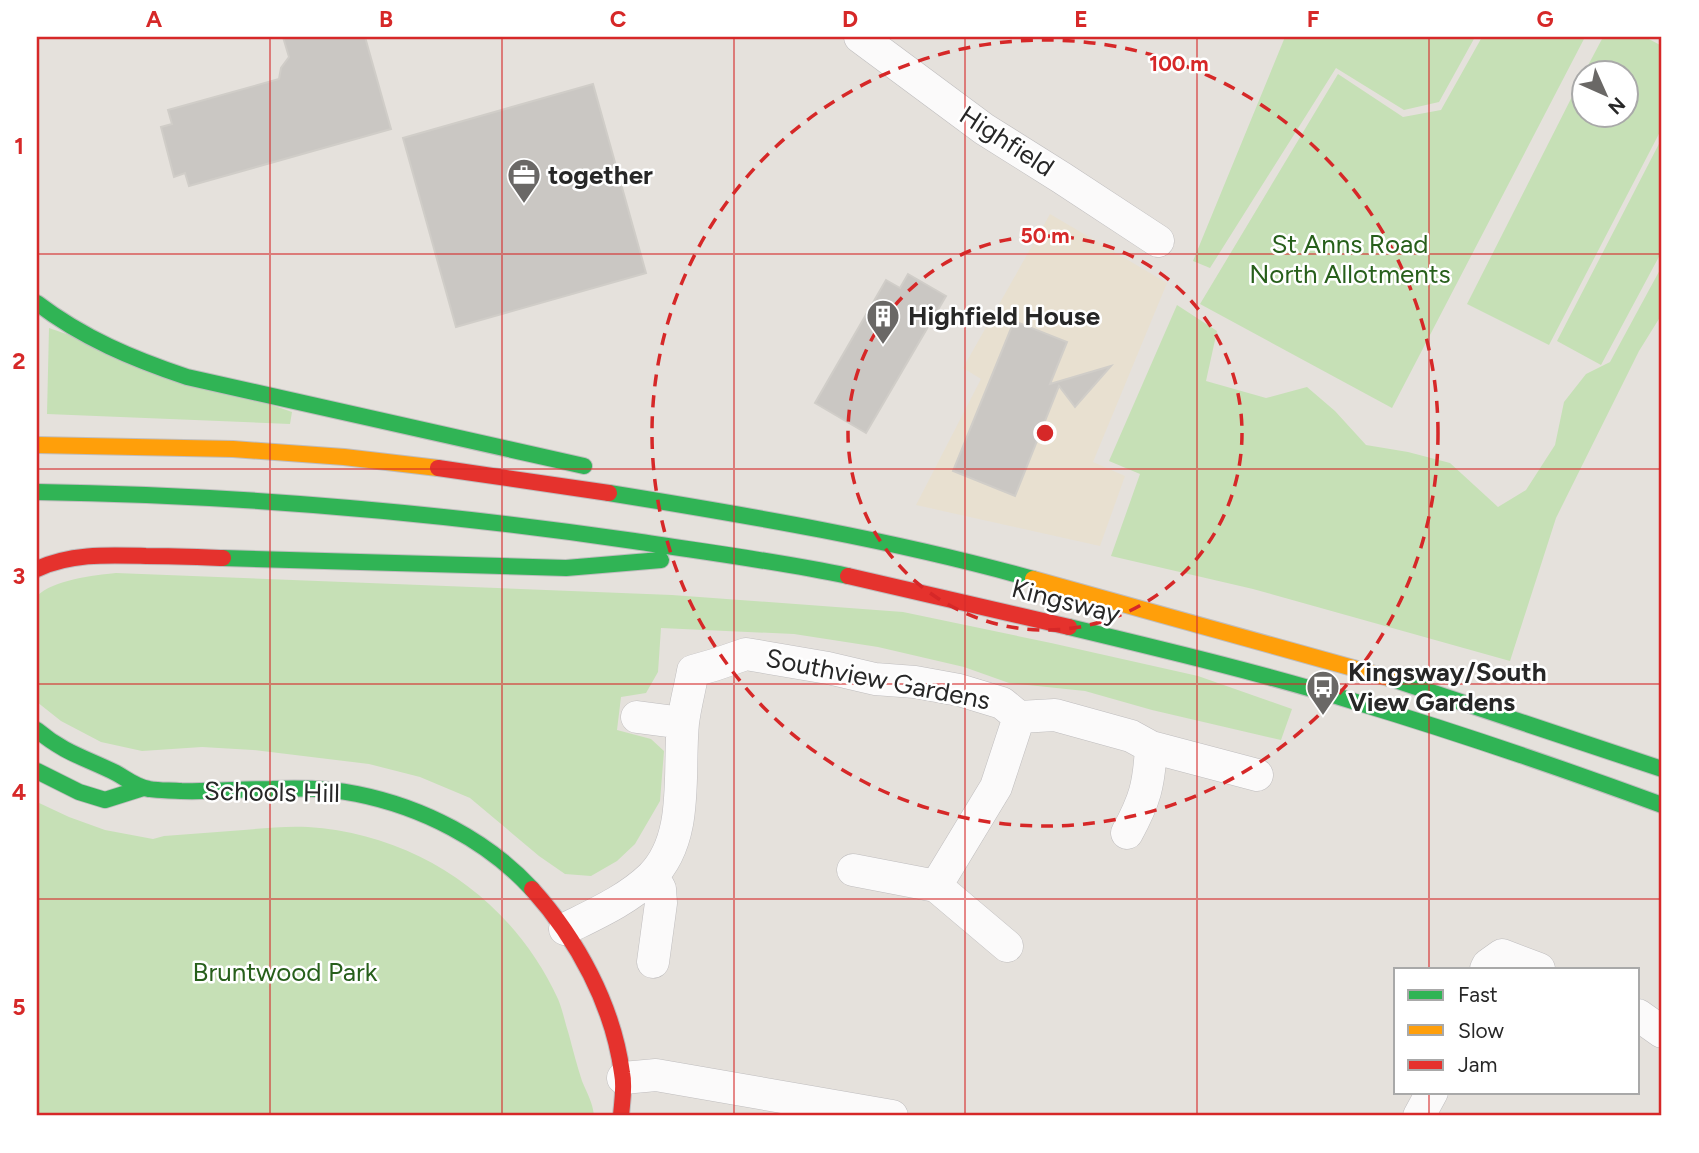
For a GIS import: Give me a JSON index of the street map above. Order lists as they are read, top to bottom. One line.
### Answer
{"streets":{"main road":["Kingsway","Schools Hill"],"street":["Highfield","Southview Gardens"]},"parks":["St Anns Road North Allotments","Bruntwood Park"],"places":{"office":["together"],"building":["Highfield House"],"bus stop":["Kingsway/South View Gardens"]},"legend":["Fast","Slow","Jam"],"north":"bottom right","grid":{"columns":["A","B","C","D","E","F","G"],"rows":["1","2","3","4","5"]},"rings":["100 m","50 m"]}
